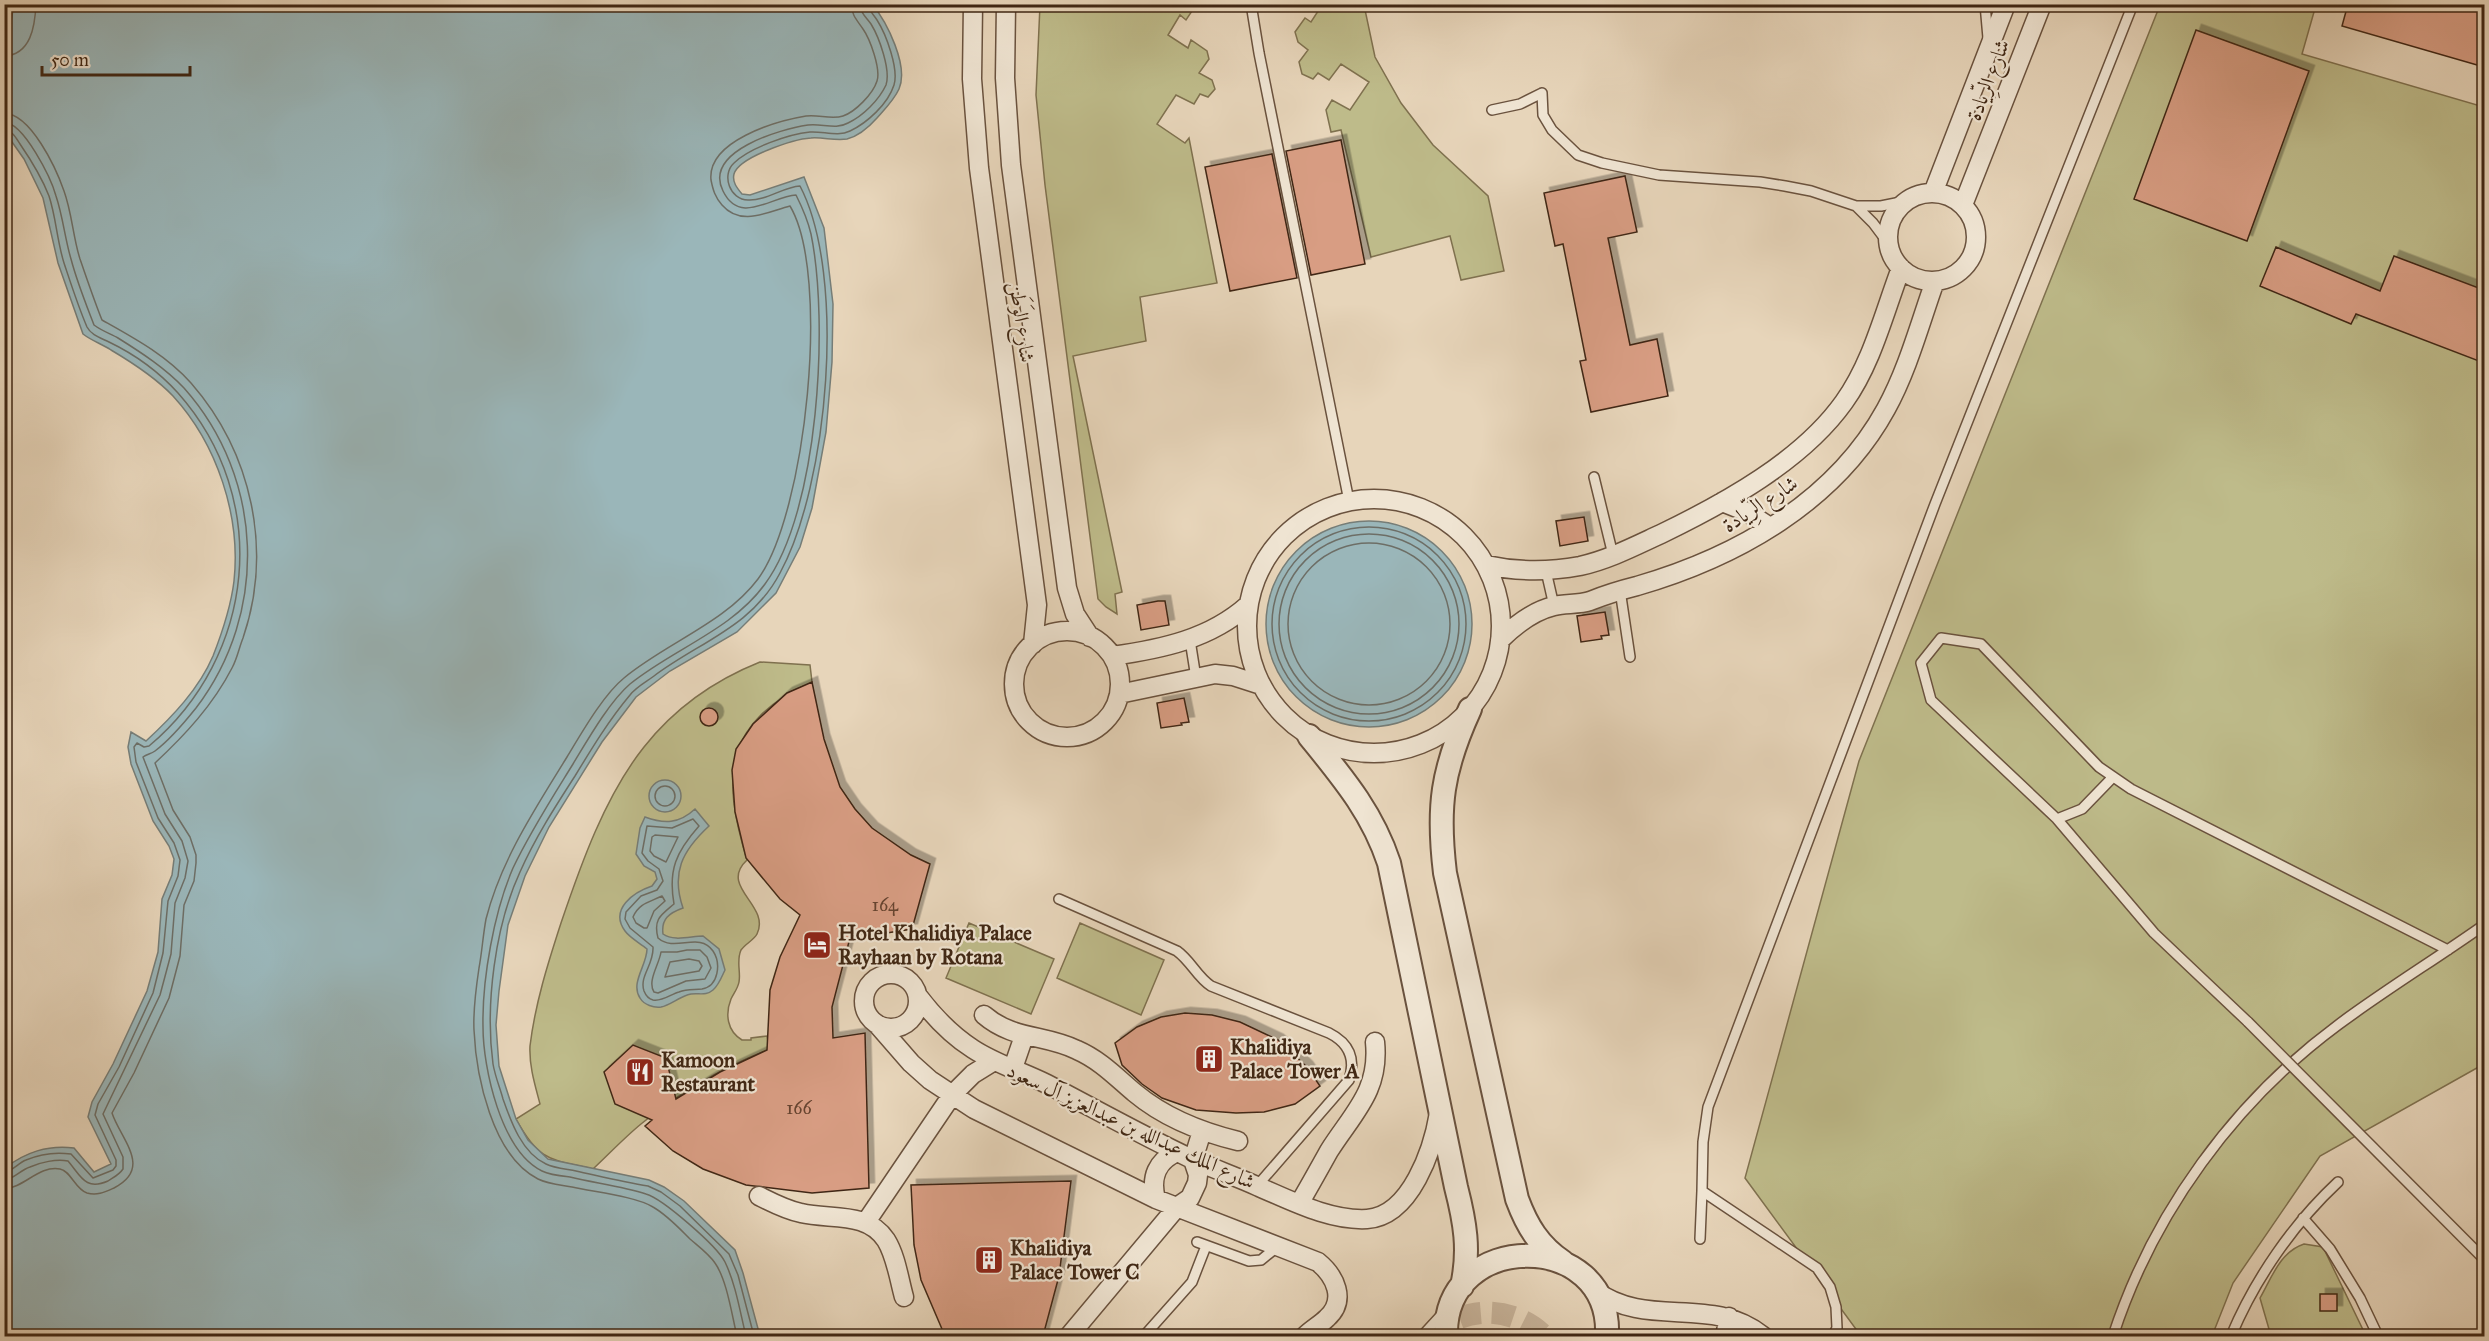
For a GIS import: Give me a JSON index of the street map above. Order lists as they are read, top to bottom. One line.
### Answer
{"streets":{"street":["شارع الرِّيادة","شارع الوَطَن","شارع الملك عبدالله بن عبدالعزيز آل سعود"]},"places":{"hotel":["Hotel Khalidiya Palace Rayhaan by Rotana"],"building":["Khalidiya Palace Tower A","Khalidiya Palace Tower C"],"restaurant":["Kamoon Restaurant"]},"house_numbers":["164","166"],"scale_bar":"50 m"}
